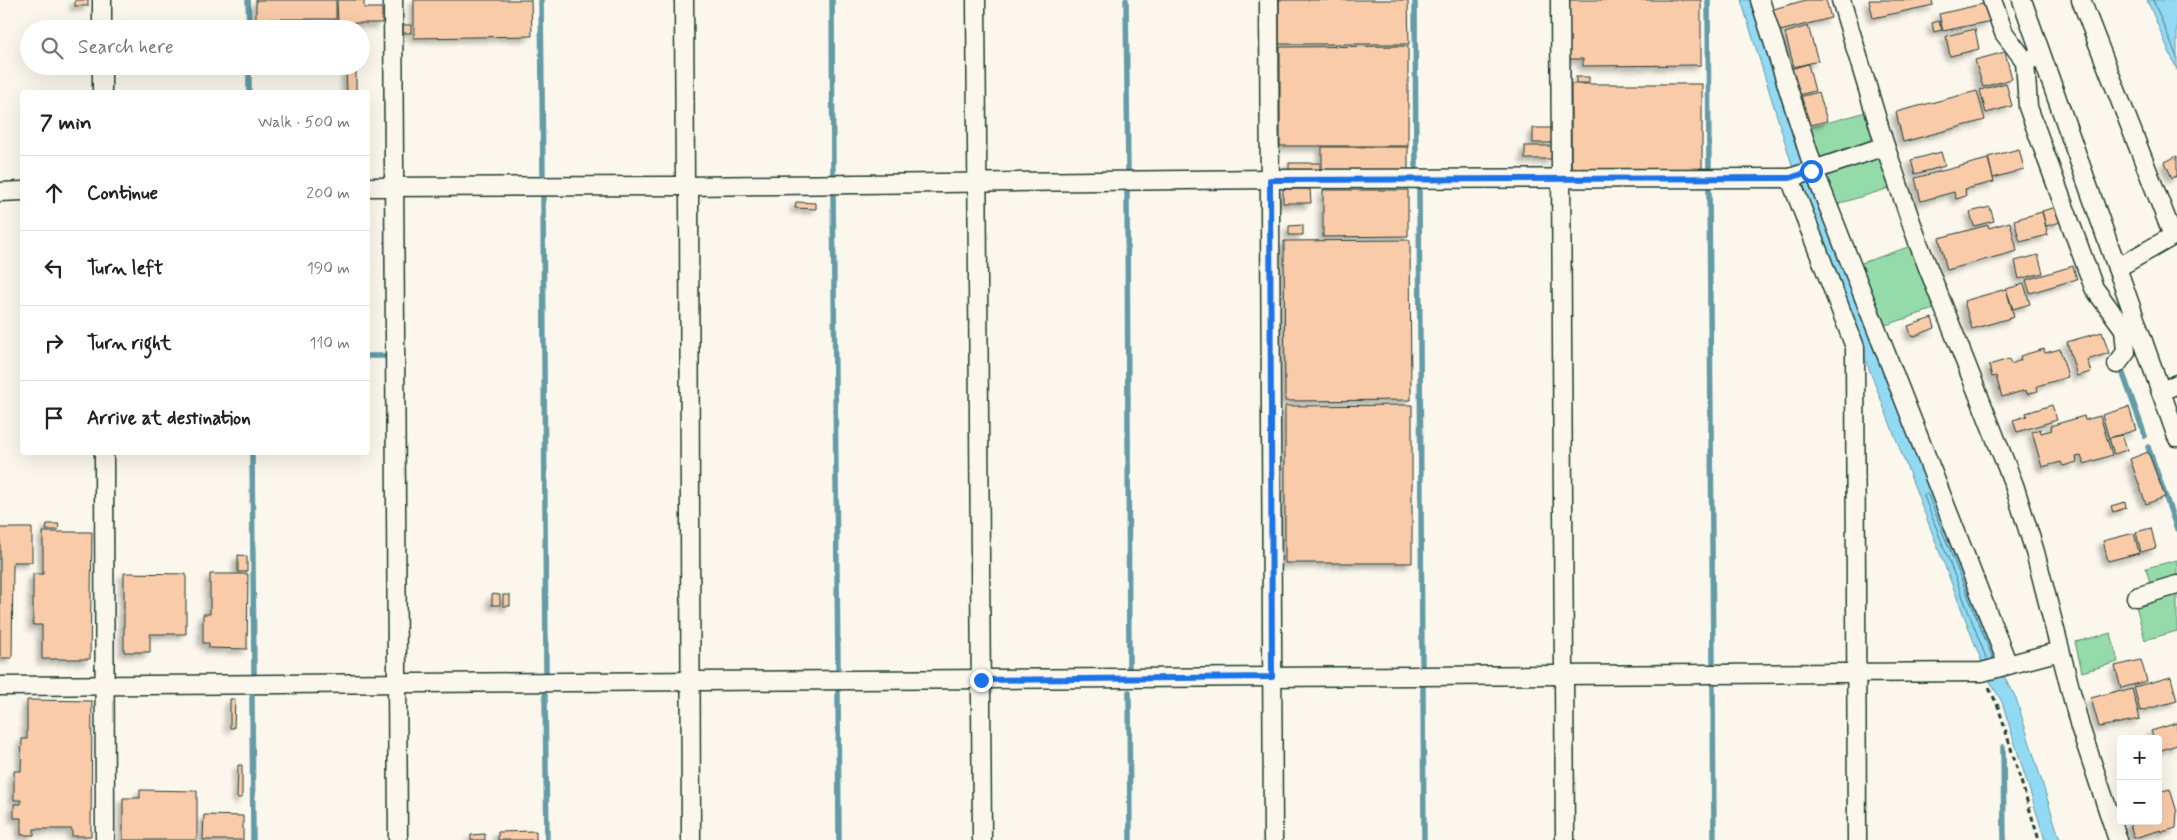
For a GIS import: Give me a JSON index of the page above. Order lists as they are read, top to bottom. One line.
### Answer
{"page":{"search":"Search here","heading":["7 min","Walk · 500 m"],"list":[["Continue","200 m"],["Turn left","190 m"],["Turn right","110 m"],"Arrive at destination"],"map_buttons":["+","−"]}}
